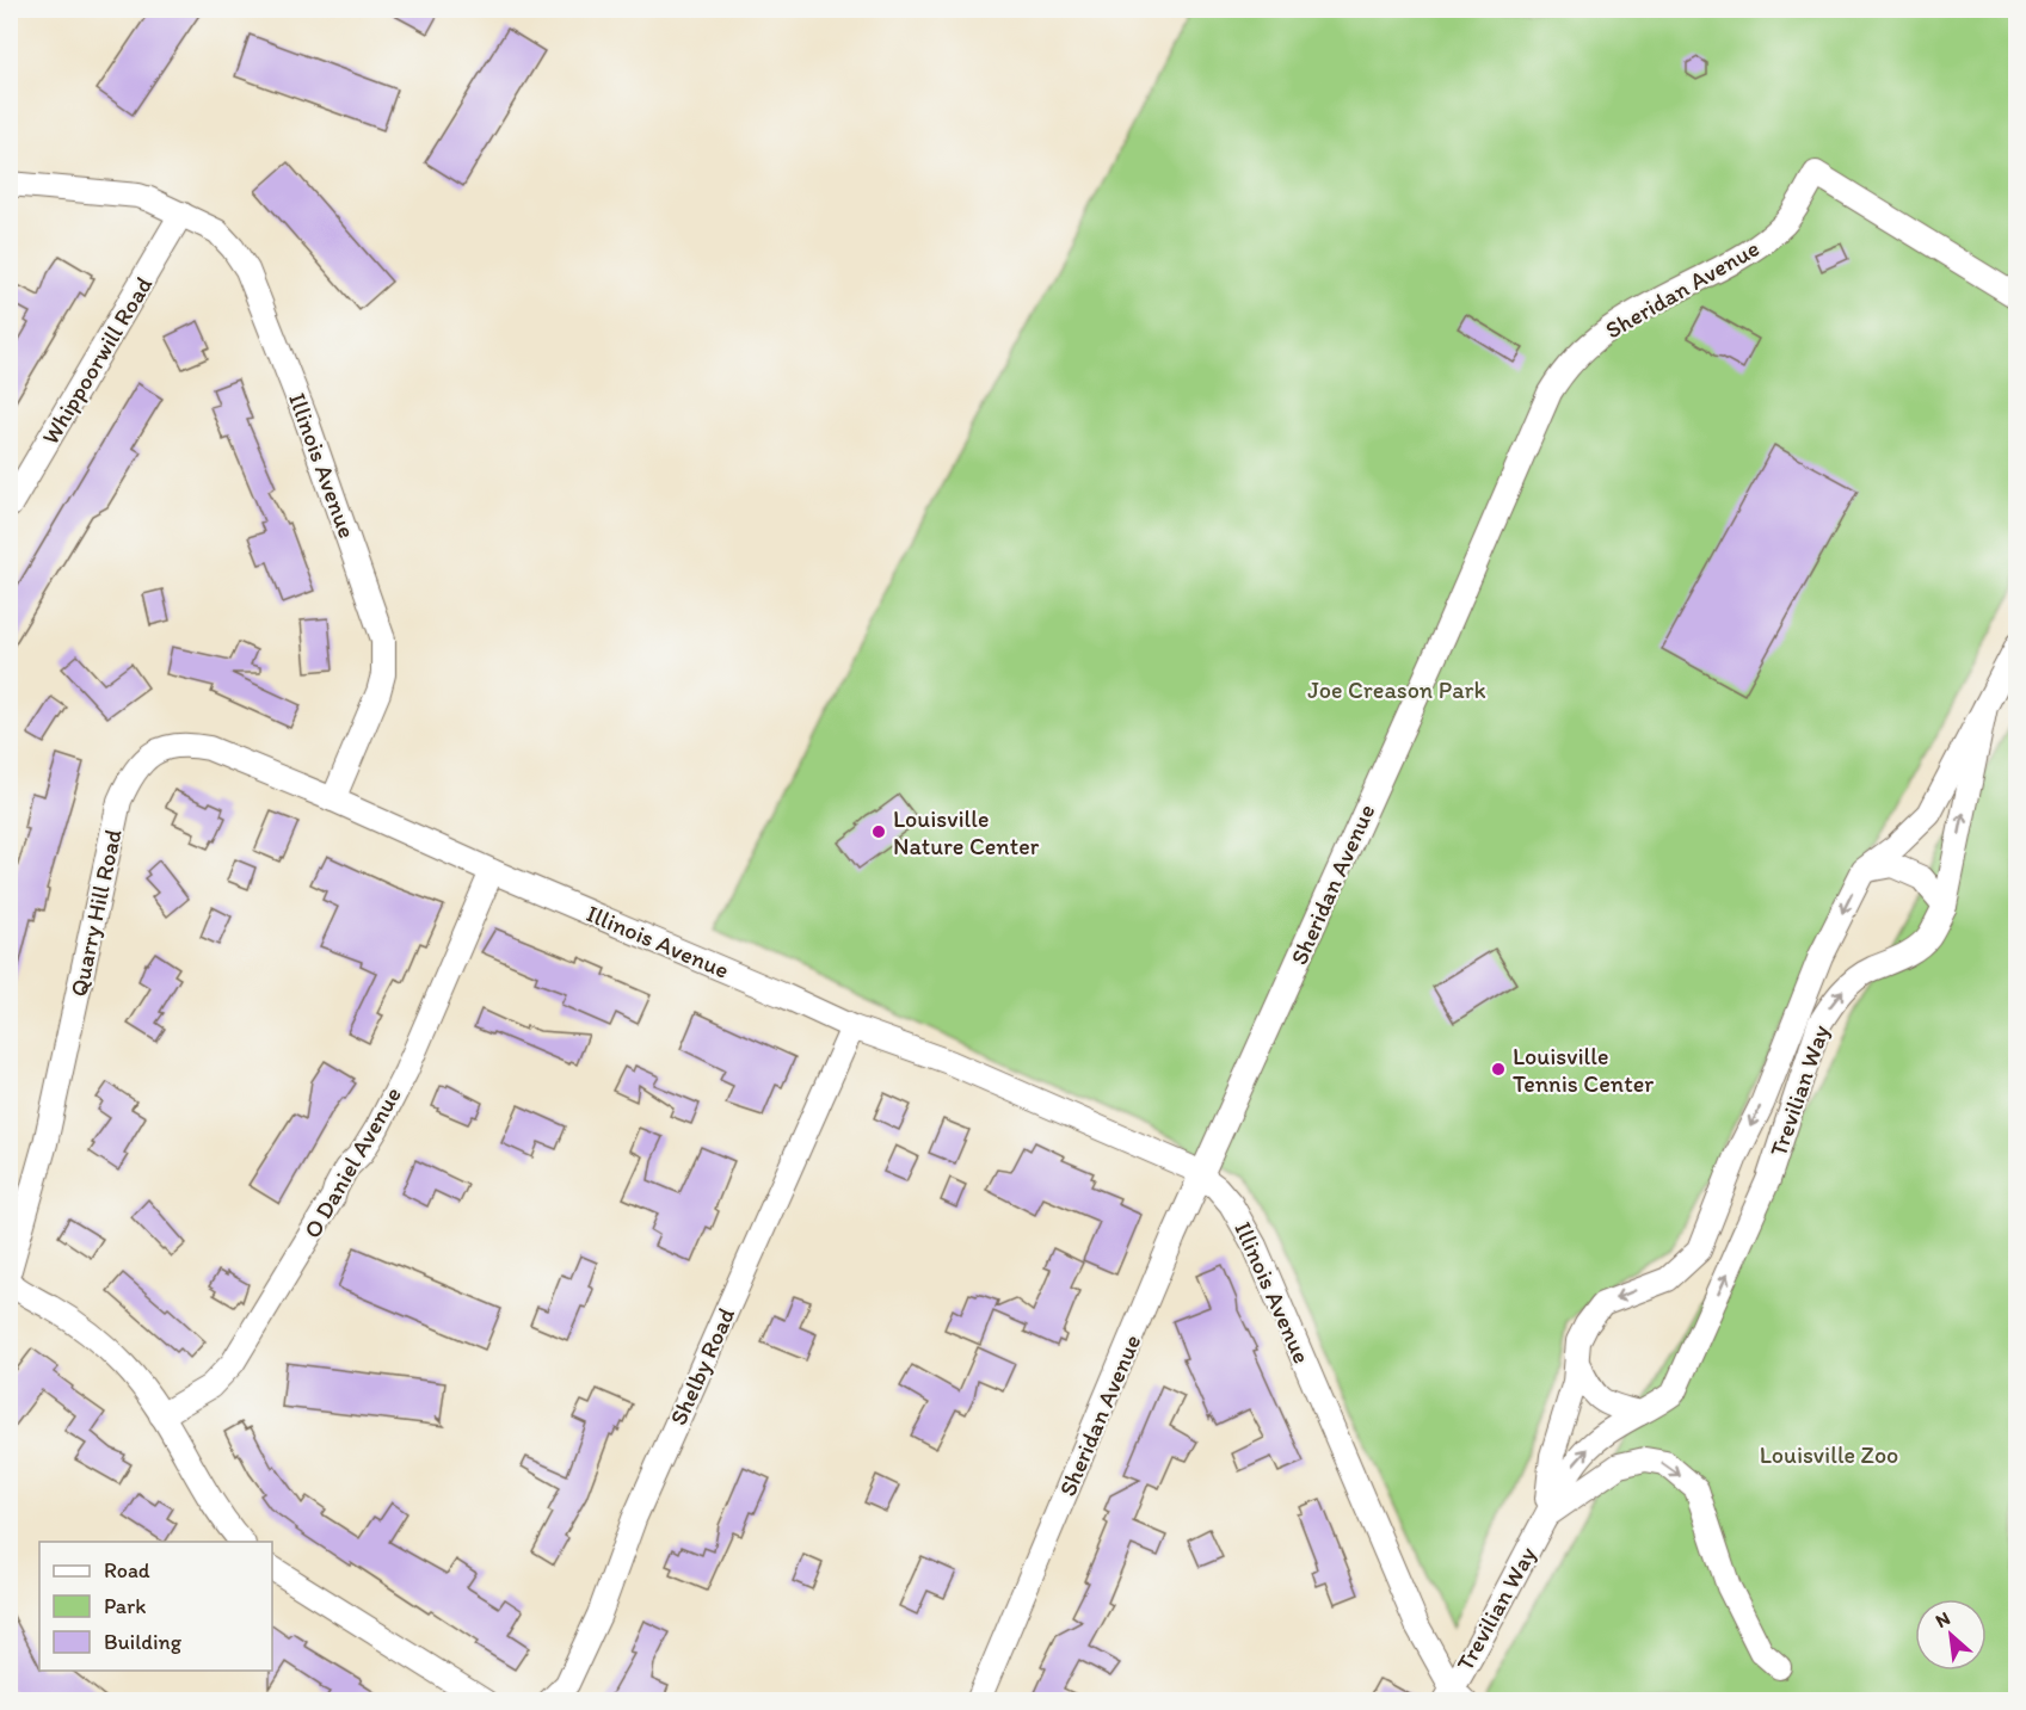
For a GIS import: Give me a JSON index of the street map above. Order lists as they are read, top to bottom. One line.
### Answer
{"streets":{"street":["Sheridan Avenue","Whippoorwill Road","Illinois Avenue","Quarry Hill Road","Trevilian Way","O Daniel Avenue","Shelby Road"]},"crossings":[["Sheridan Avenue","Illinois Avenue"],["Whippoorwill Road","Illinois Avenue"],["Illinois Avenue","Quarry Hill Road"],["Illinois Avenue","Trevilian Way"],["Illinois Avenue","O Daniel Avenue"],["Illinois Avenue","Shelby Road"]],"parks":["Joe Creason Park","Louisville Zoo"],"places":["Louisville Nature Center","Louisville Tennis Center"],"legend":["Road","Park","Building"],"north":"top left"}
